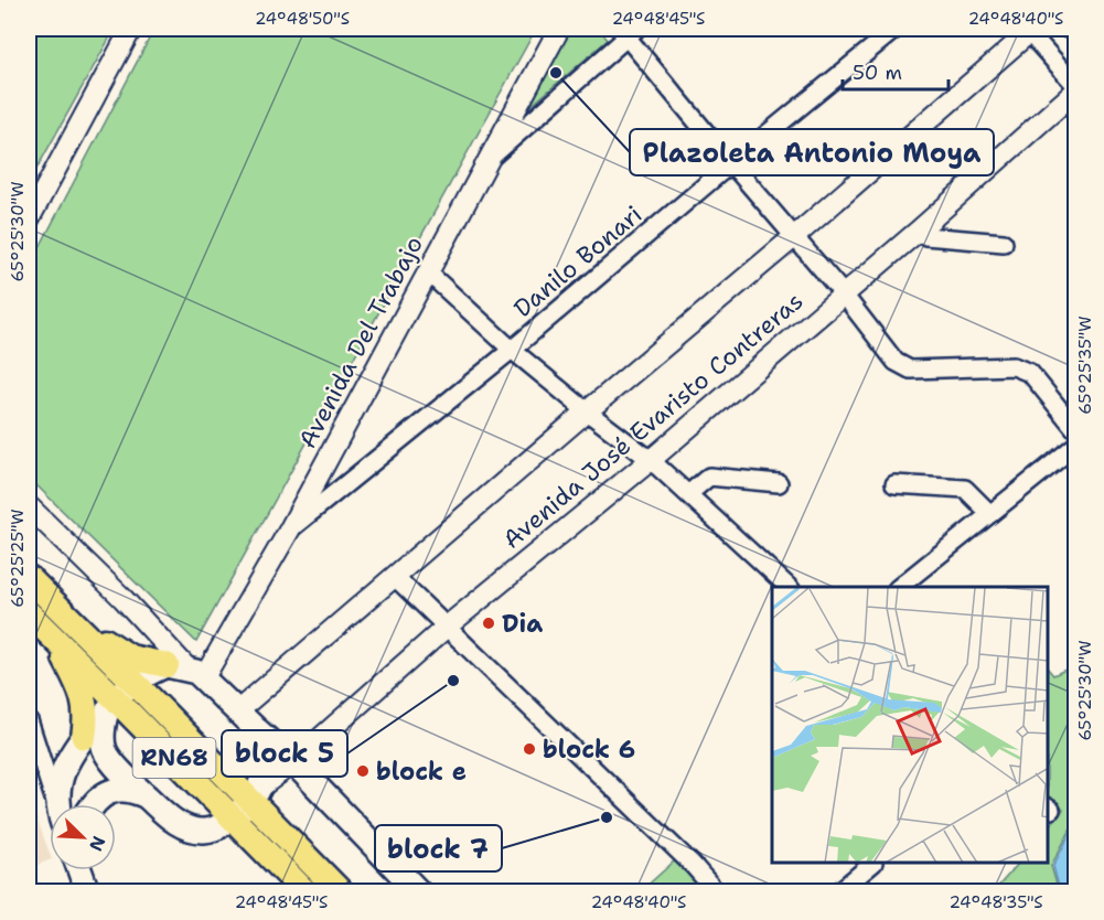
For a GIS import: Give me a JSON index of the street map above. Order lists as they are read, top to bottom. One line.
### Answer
{"streets":{"main road":["RN68"],"street":["Danilo Bonari","Avenida Del Trabajo","Avenida José Evaristo Contreras"]},"crossings":[["Danilo Bonari","Avenida Del Trabajo"],["Avenida José Evaristo Contreras","RN68"]],"places":["Plazoleta Antonio Moya","Dia","block 5","block 6","block e","block 7"],"scale_bar":"50 m","north":"bottom right","coordinates":["24°48'50\"S","24°48'45\"S","24°48'40\"S","65°25'30\"W","65°25'35\"W","65°25'25\"W","24°48'35\"S"]}
